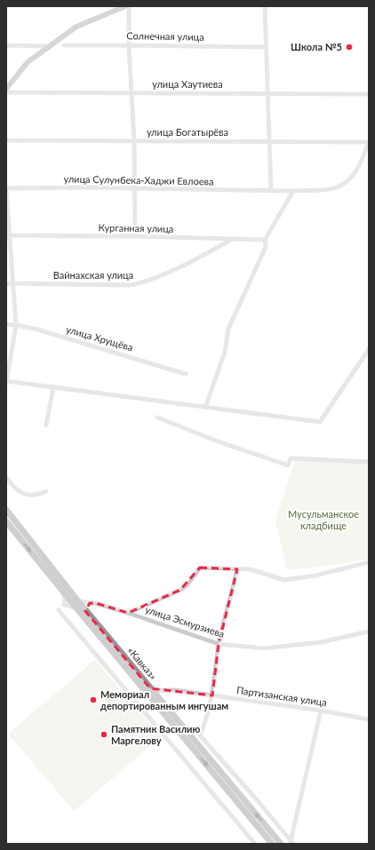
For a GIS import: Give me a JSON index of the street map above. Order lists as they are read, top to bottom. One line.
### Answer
{"streets":{"highway":["«Кавказ»"],"street":["Солнечная улица","улица Хаутиева","улица Богатырёва","улица Сулунбека-Хаджи Евлоева","Курганная улица","Вайнахская улица","улица Хрущёва","улица Эсмурзиева","Партизанская улица"]},"crossings":[["улица Богатырёва","улица Сулунбека-Хаджи Евлоева"],["Курганная улица","Вайнахская улица"],["улица Эсмурзиева","«Кавказ»"],["«Кавказ»","Партизанская улица"]],"parks":["Мусульманское кладбище"],"places":["Школа №5","Мемориал депортированным ингушам","Памятник Василию Маргелову"]}
